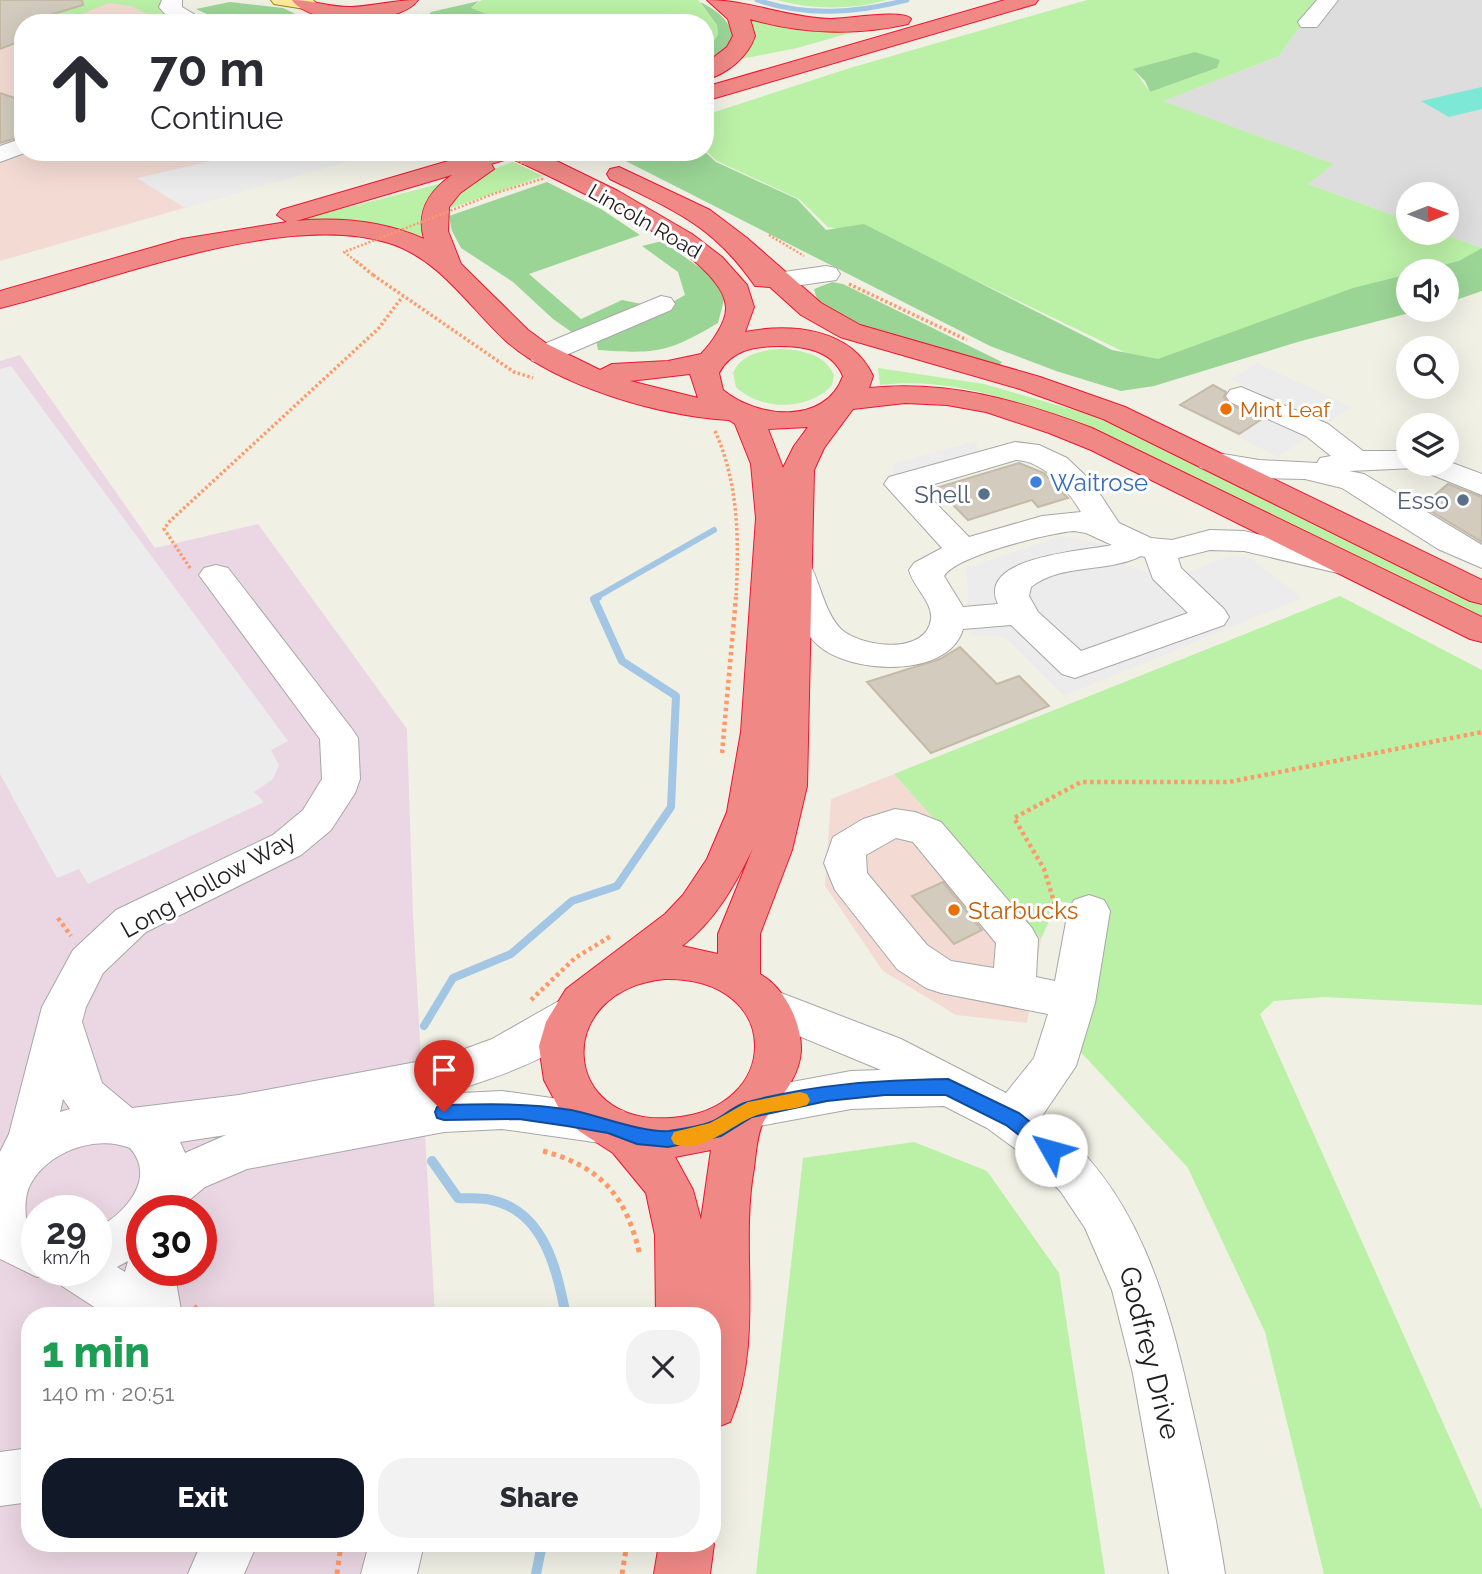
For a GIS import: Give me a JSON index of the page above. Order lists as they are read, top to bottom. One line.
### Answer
{"streets":{"highway":["Lincoln Road"],"street":["Long Hollow Way","Godfrey Drive"]},"places":["Mint Leaf","Waitrose","Shell","Esso","Starbucks"],"north":"right","page":{"turn":["70 m","Continue"],"speed":"29 km/h","limit":"30","heading":["1 min","140 m · 20:51"],"buttons":["Exit","Share"]}}
